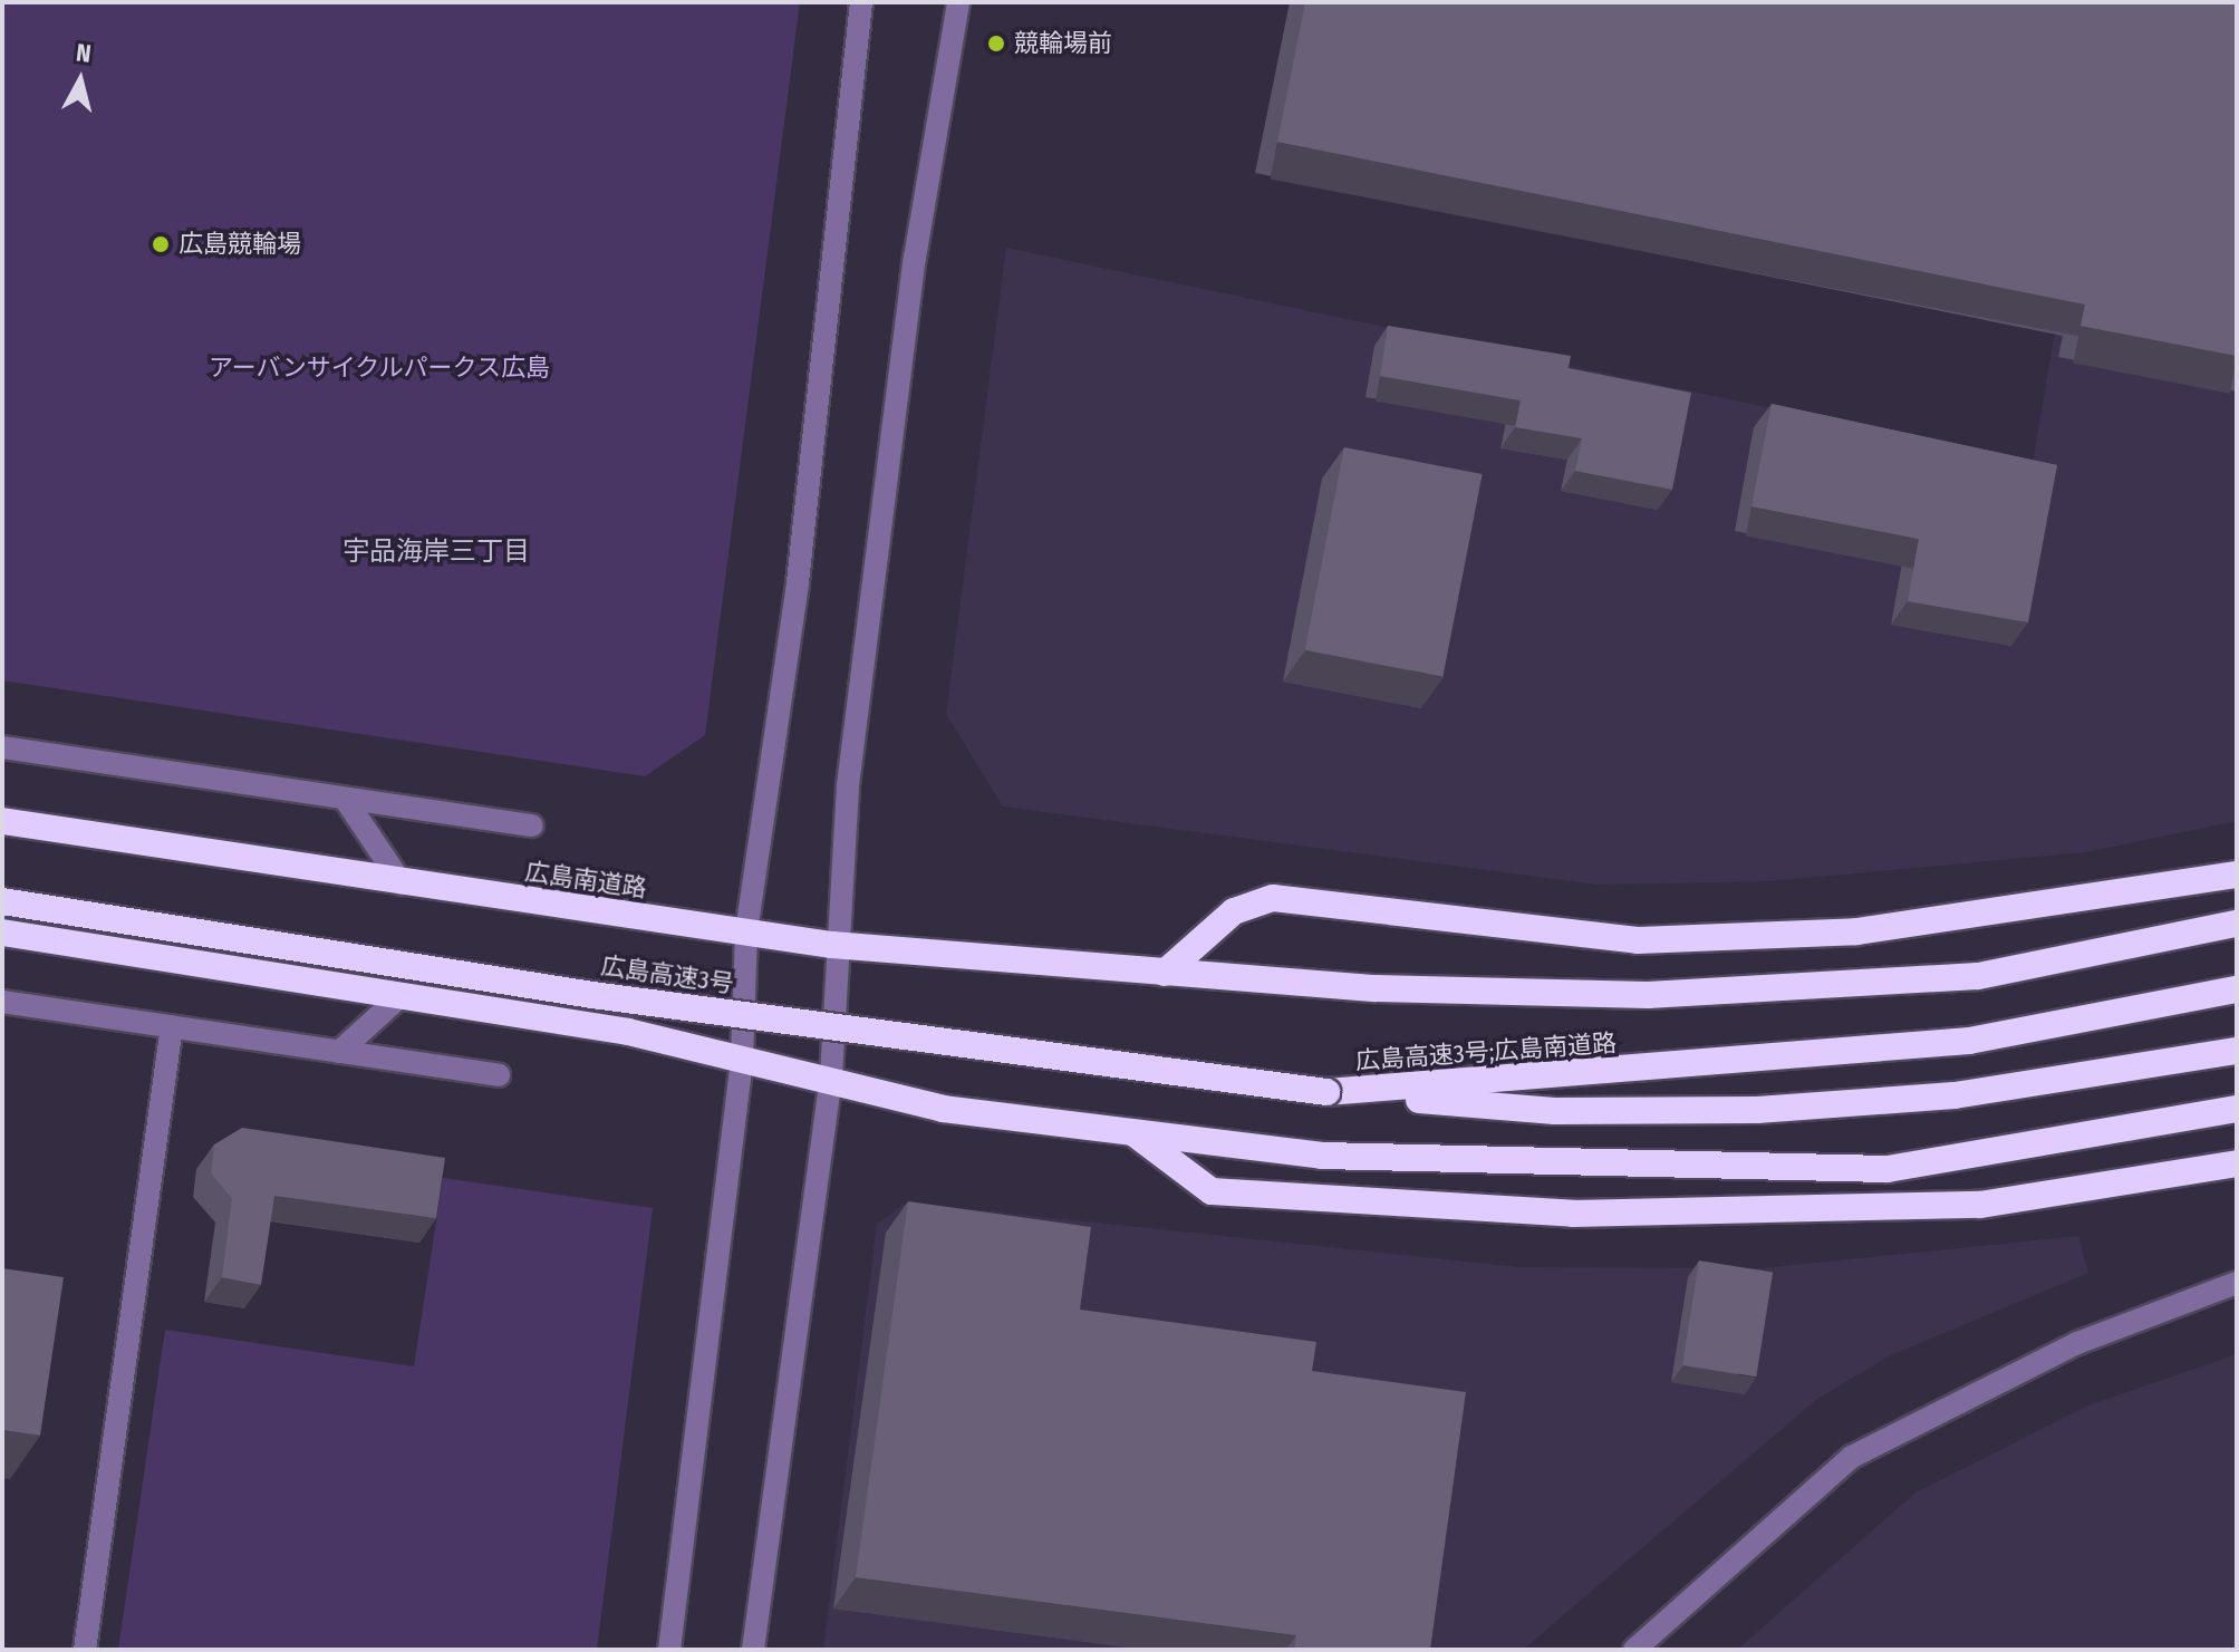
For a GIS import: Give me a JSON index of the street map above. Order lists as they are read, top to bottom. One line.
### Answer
{"streets":{"highway":["広島南道路","広島高速3号","広島高速3号;広島南道路"]},"crossings":[["広島高速3号","広島高速3号;広島南道路"]],"districts":["宇品海岸三丁目"],"parks":["アーバンサイクルパークス広島"],"places":["競輪場前","広島競輪場"],"north":"top"}
